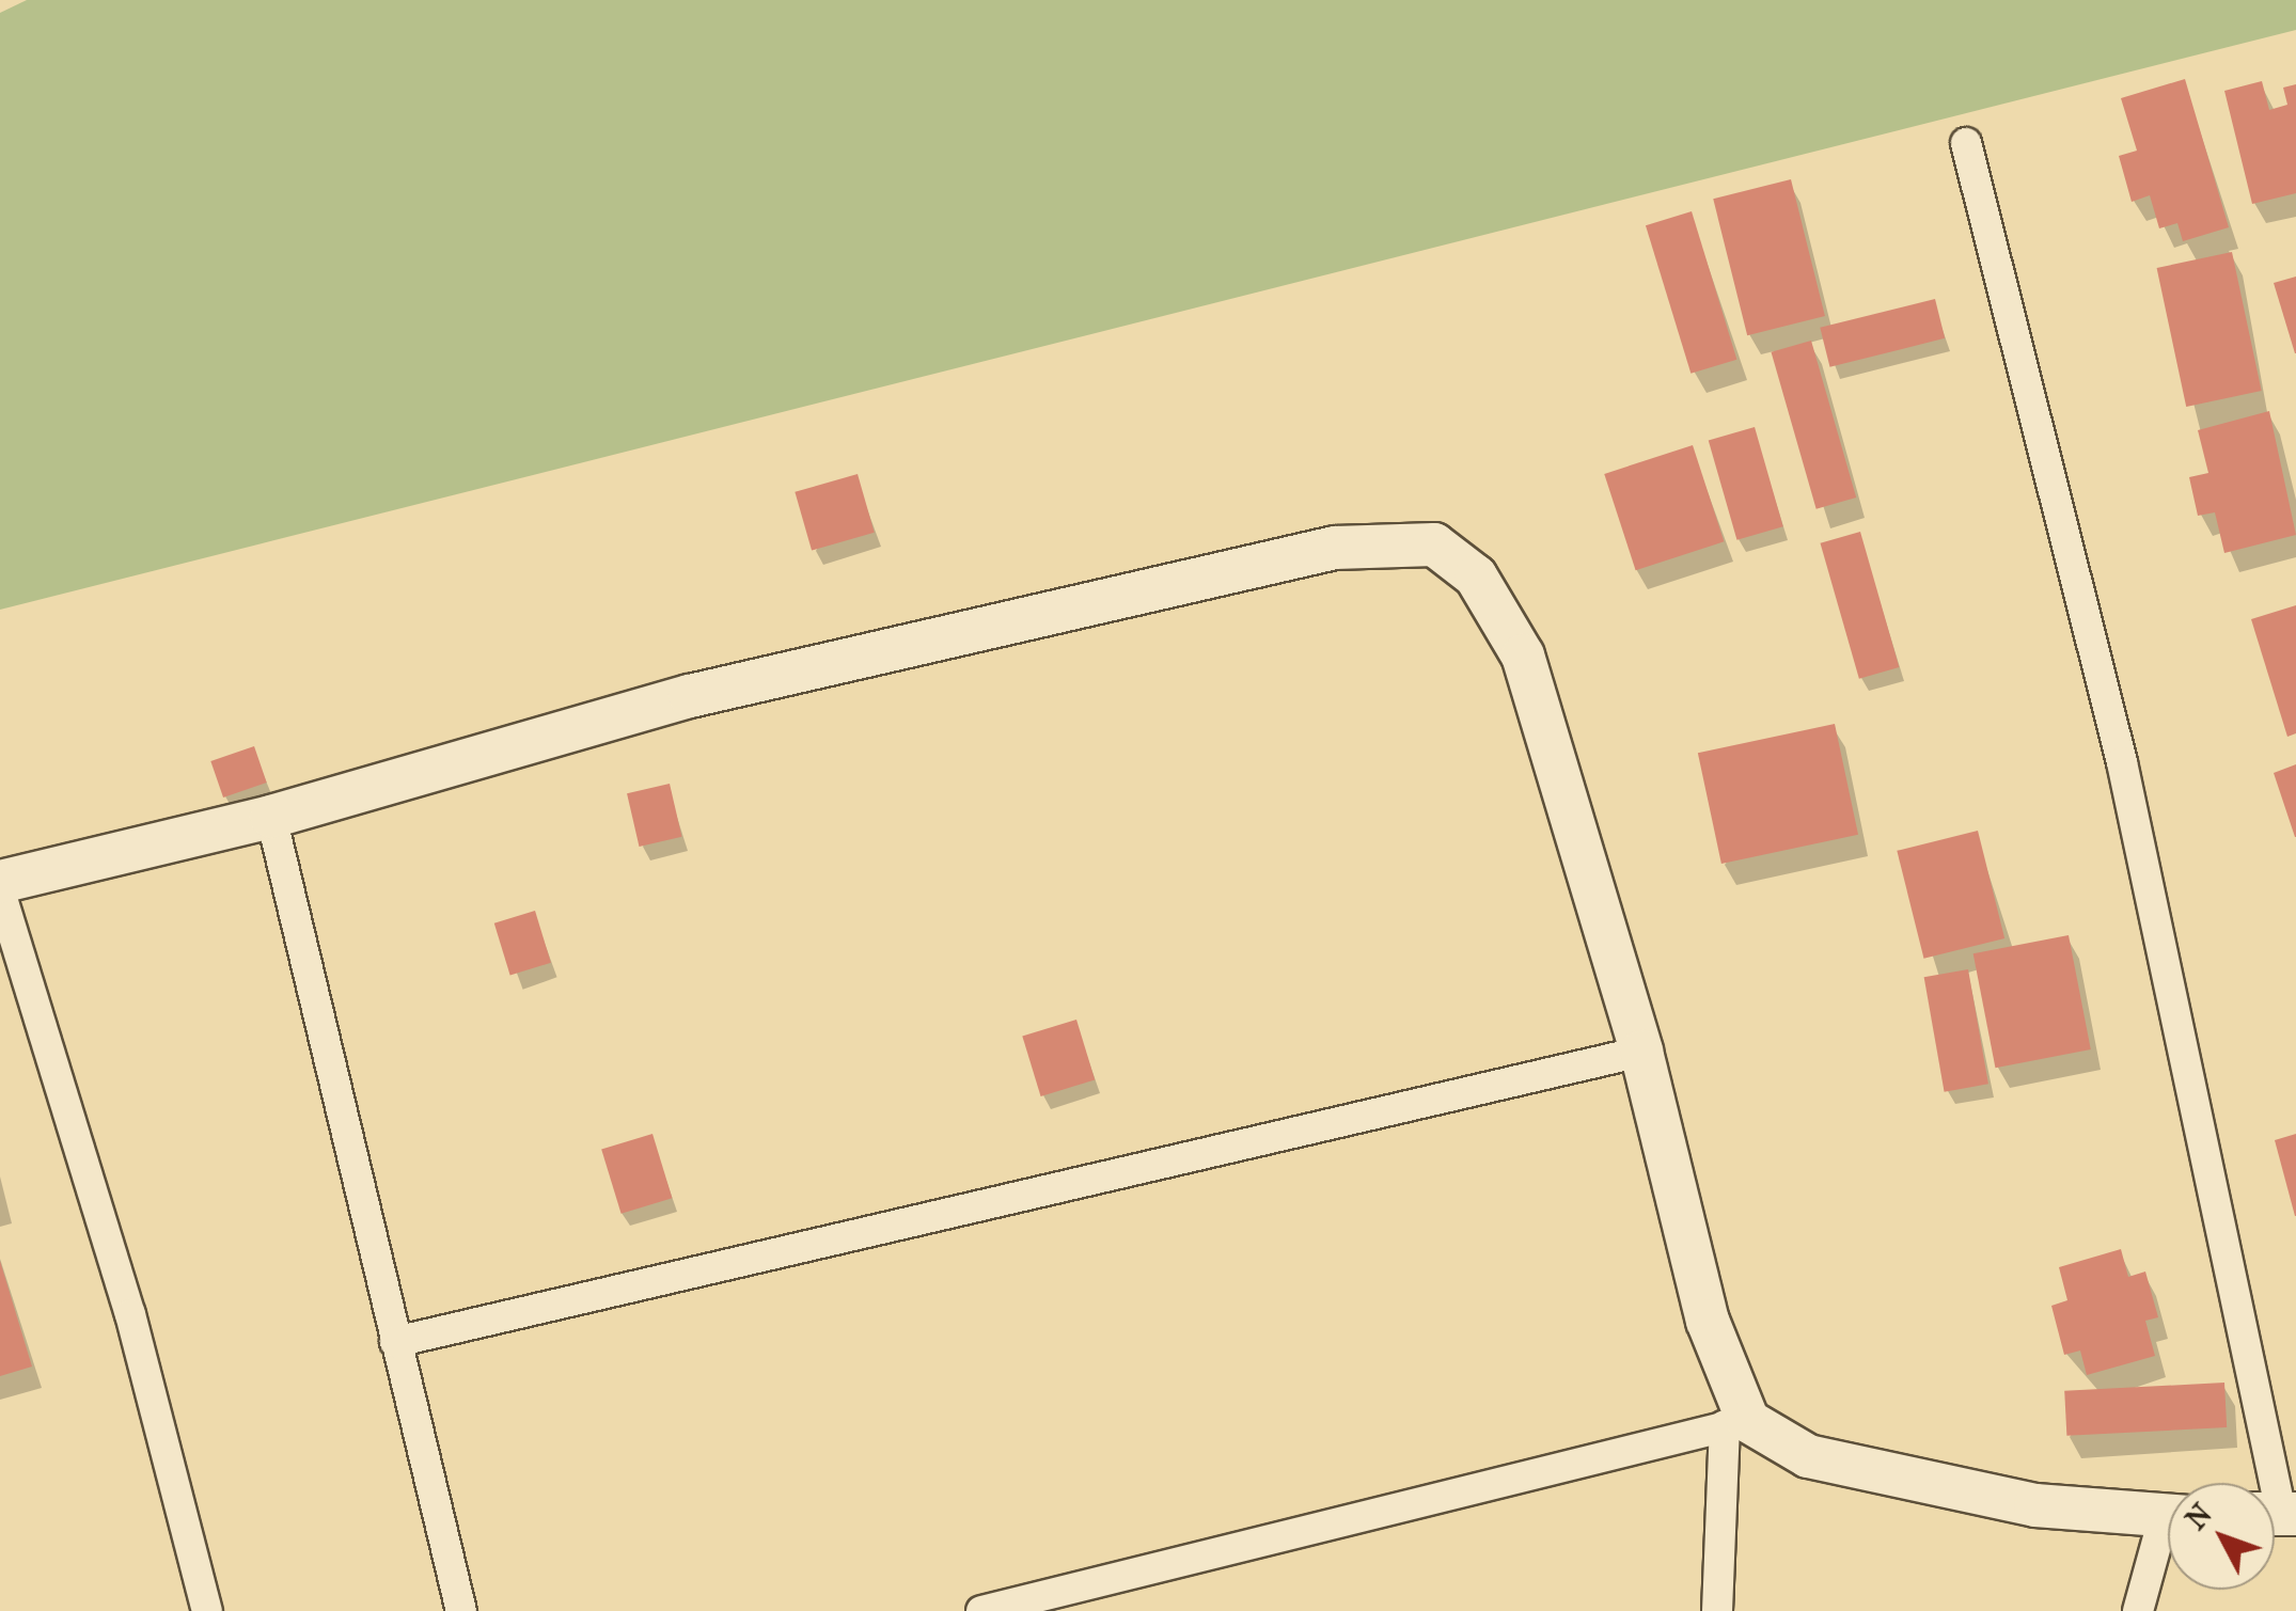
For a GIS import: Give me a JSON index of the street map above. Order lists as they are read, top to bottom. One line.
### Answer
{"north":"top left"}
